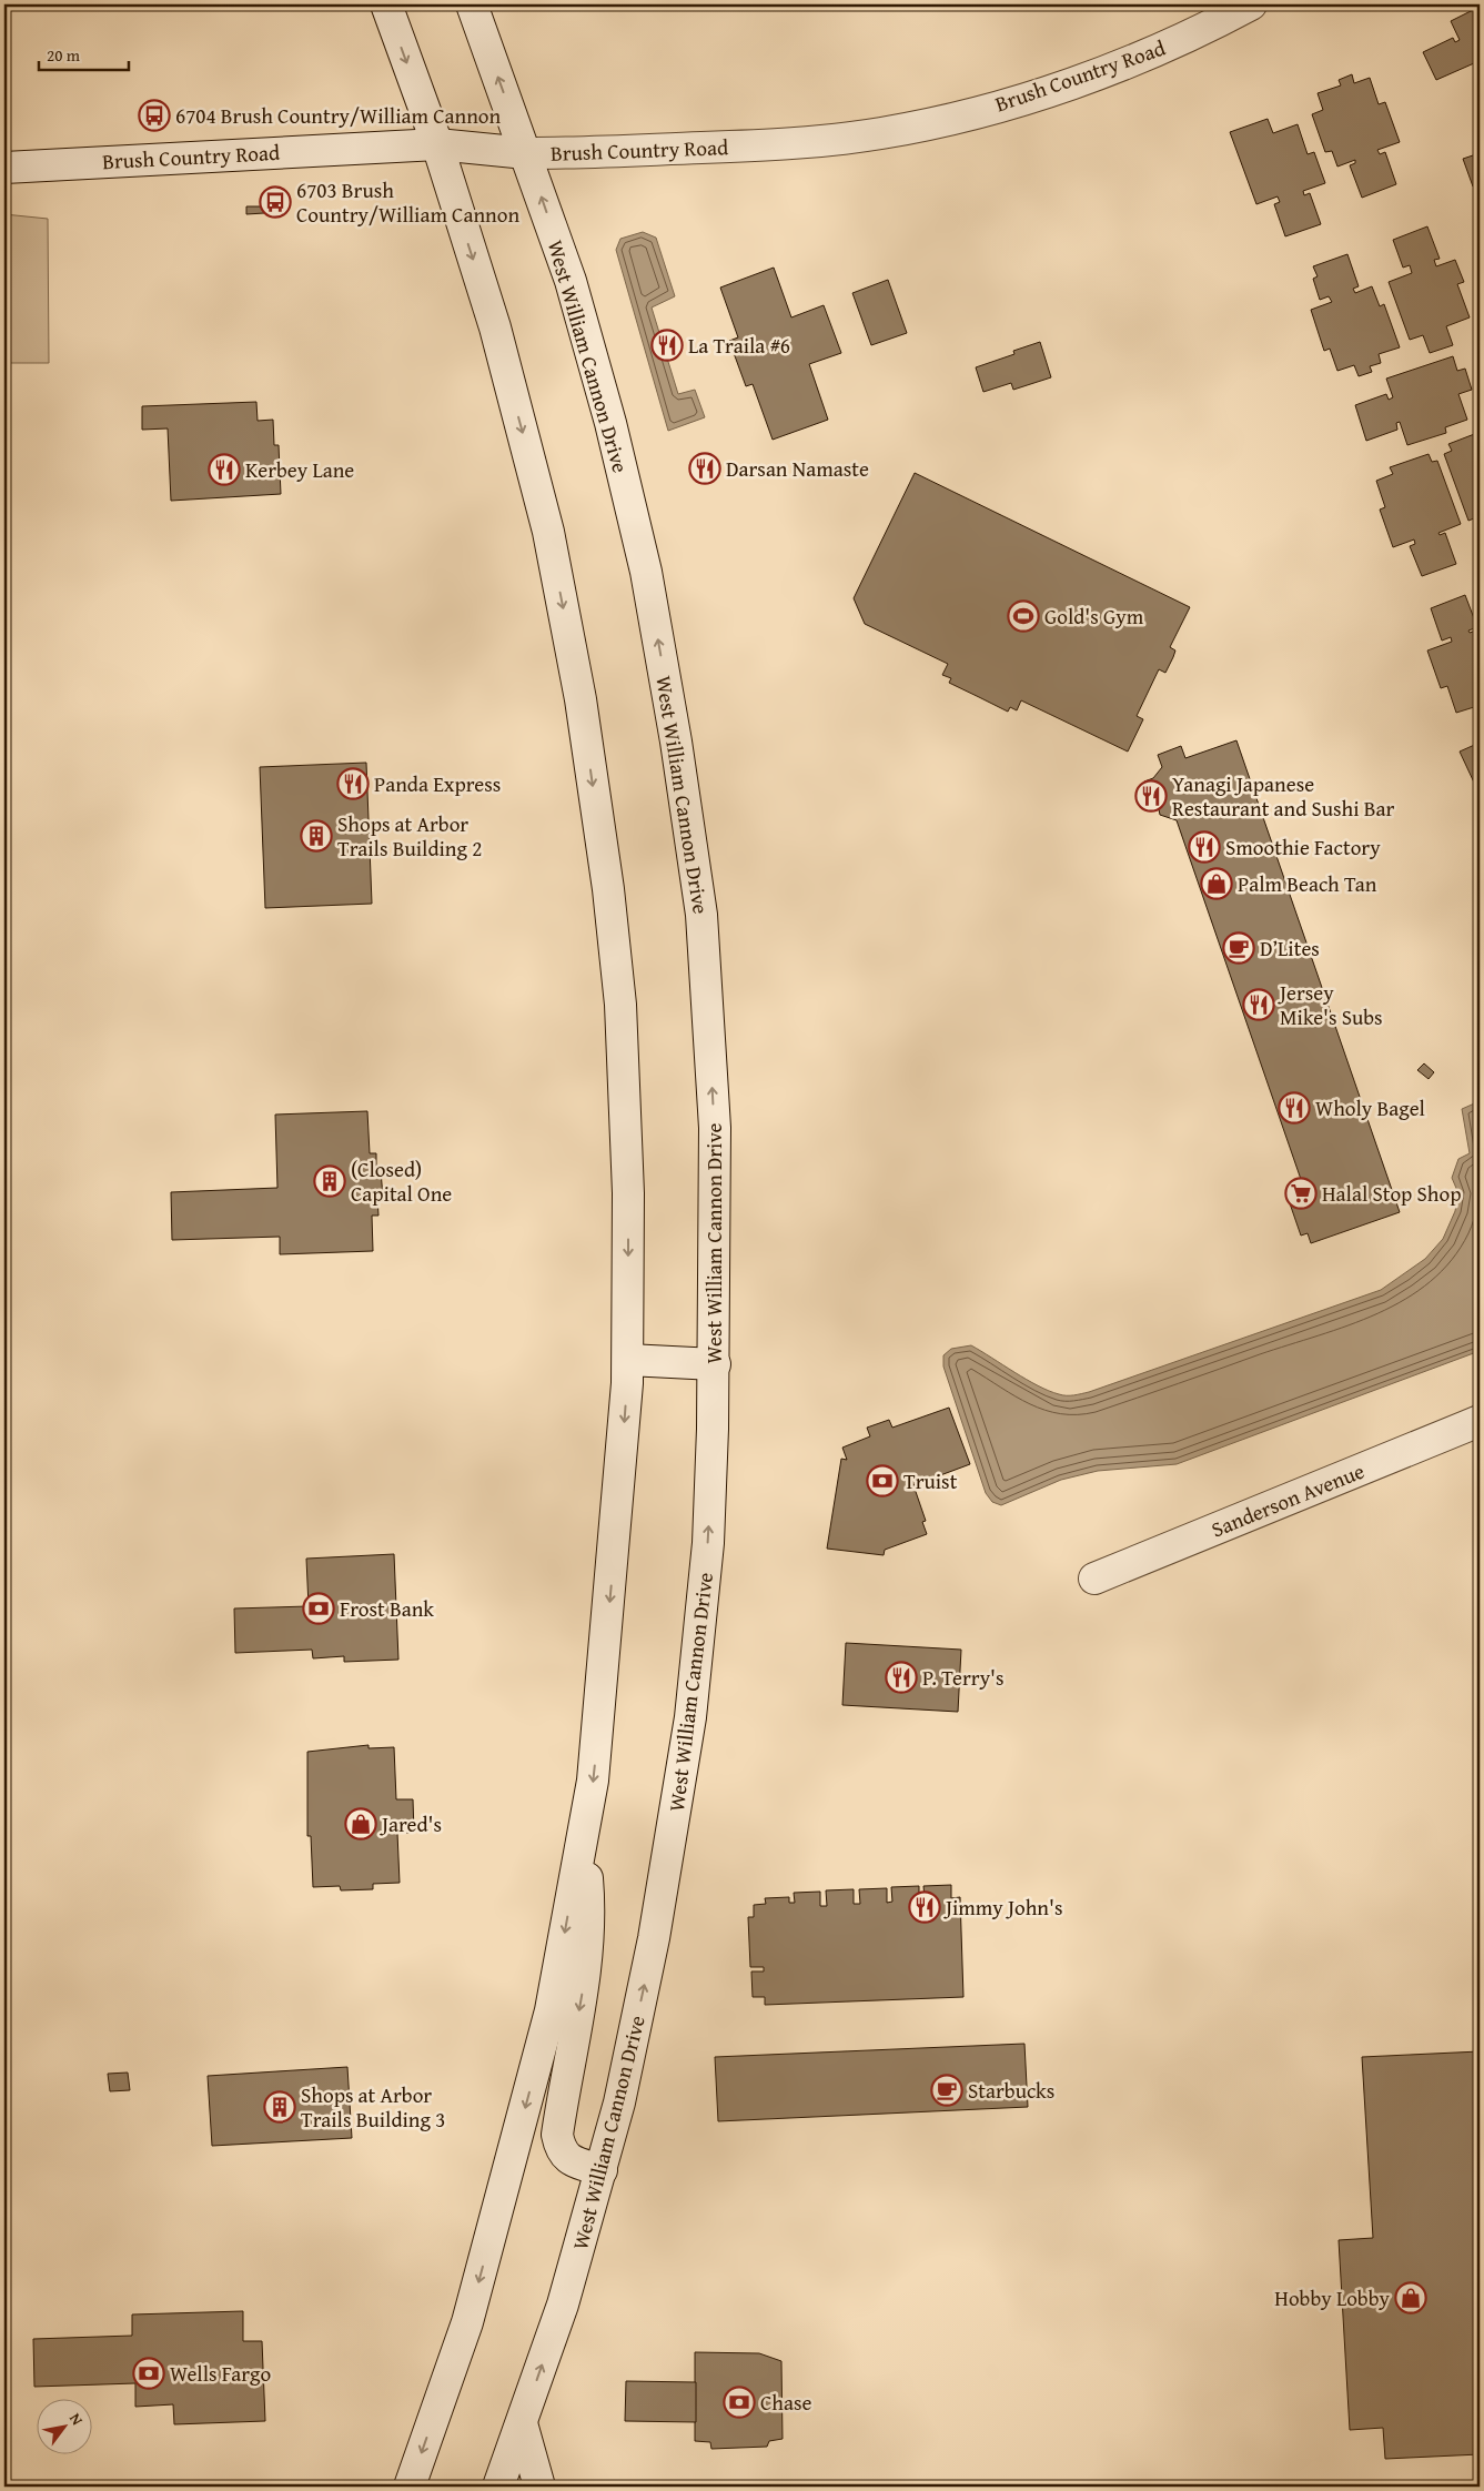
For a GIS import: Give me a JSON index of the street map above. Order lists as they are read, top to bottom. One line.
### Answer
{"streets":{"main road":["Brush Country Road","West William Cannon Drive","Sanderson Avenue"]},"crossings":[["Brush Country Road","West William Cannon Drive"]],"places":{"bus stop":["6704 Brush Country/William Cannon","6703 Brush Country/William Cannon"],"restaurant":["La Traila #6","Darsan Namaste","Kerbey Lane","Panda Express","Yanagi Japanese Restaurant and Sushi Bar","Smoothie Factory","Jersey Mike's Subs","Wholy Bagel","P. Terry's","Jimmy John's"],"sports":["Gold's Gym"],"building":["Shops at Arbor Trails Building 2","(Closed) Capital One","Shops at Arbor Trails Building 3"],"shop":["Palm Beach Tan","Jared's","Hobby Lobby"],"cafe":["D’Lites","Starbucks"],"supermarket":["Halal Stop Shop"],"bank":["Truist","Frost Bank","Wells Fargo","Chase"]},"scale_bar":"20 m","north":"top right"}
